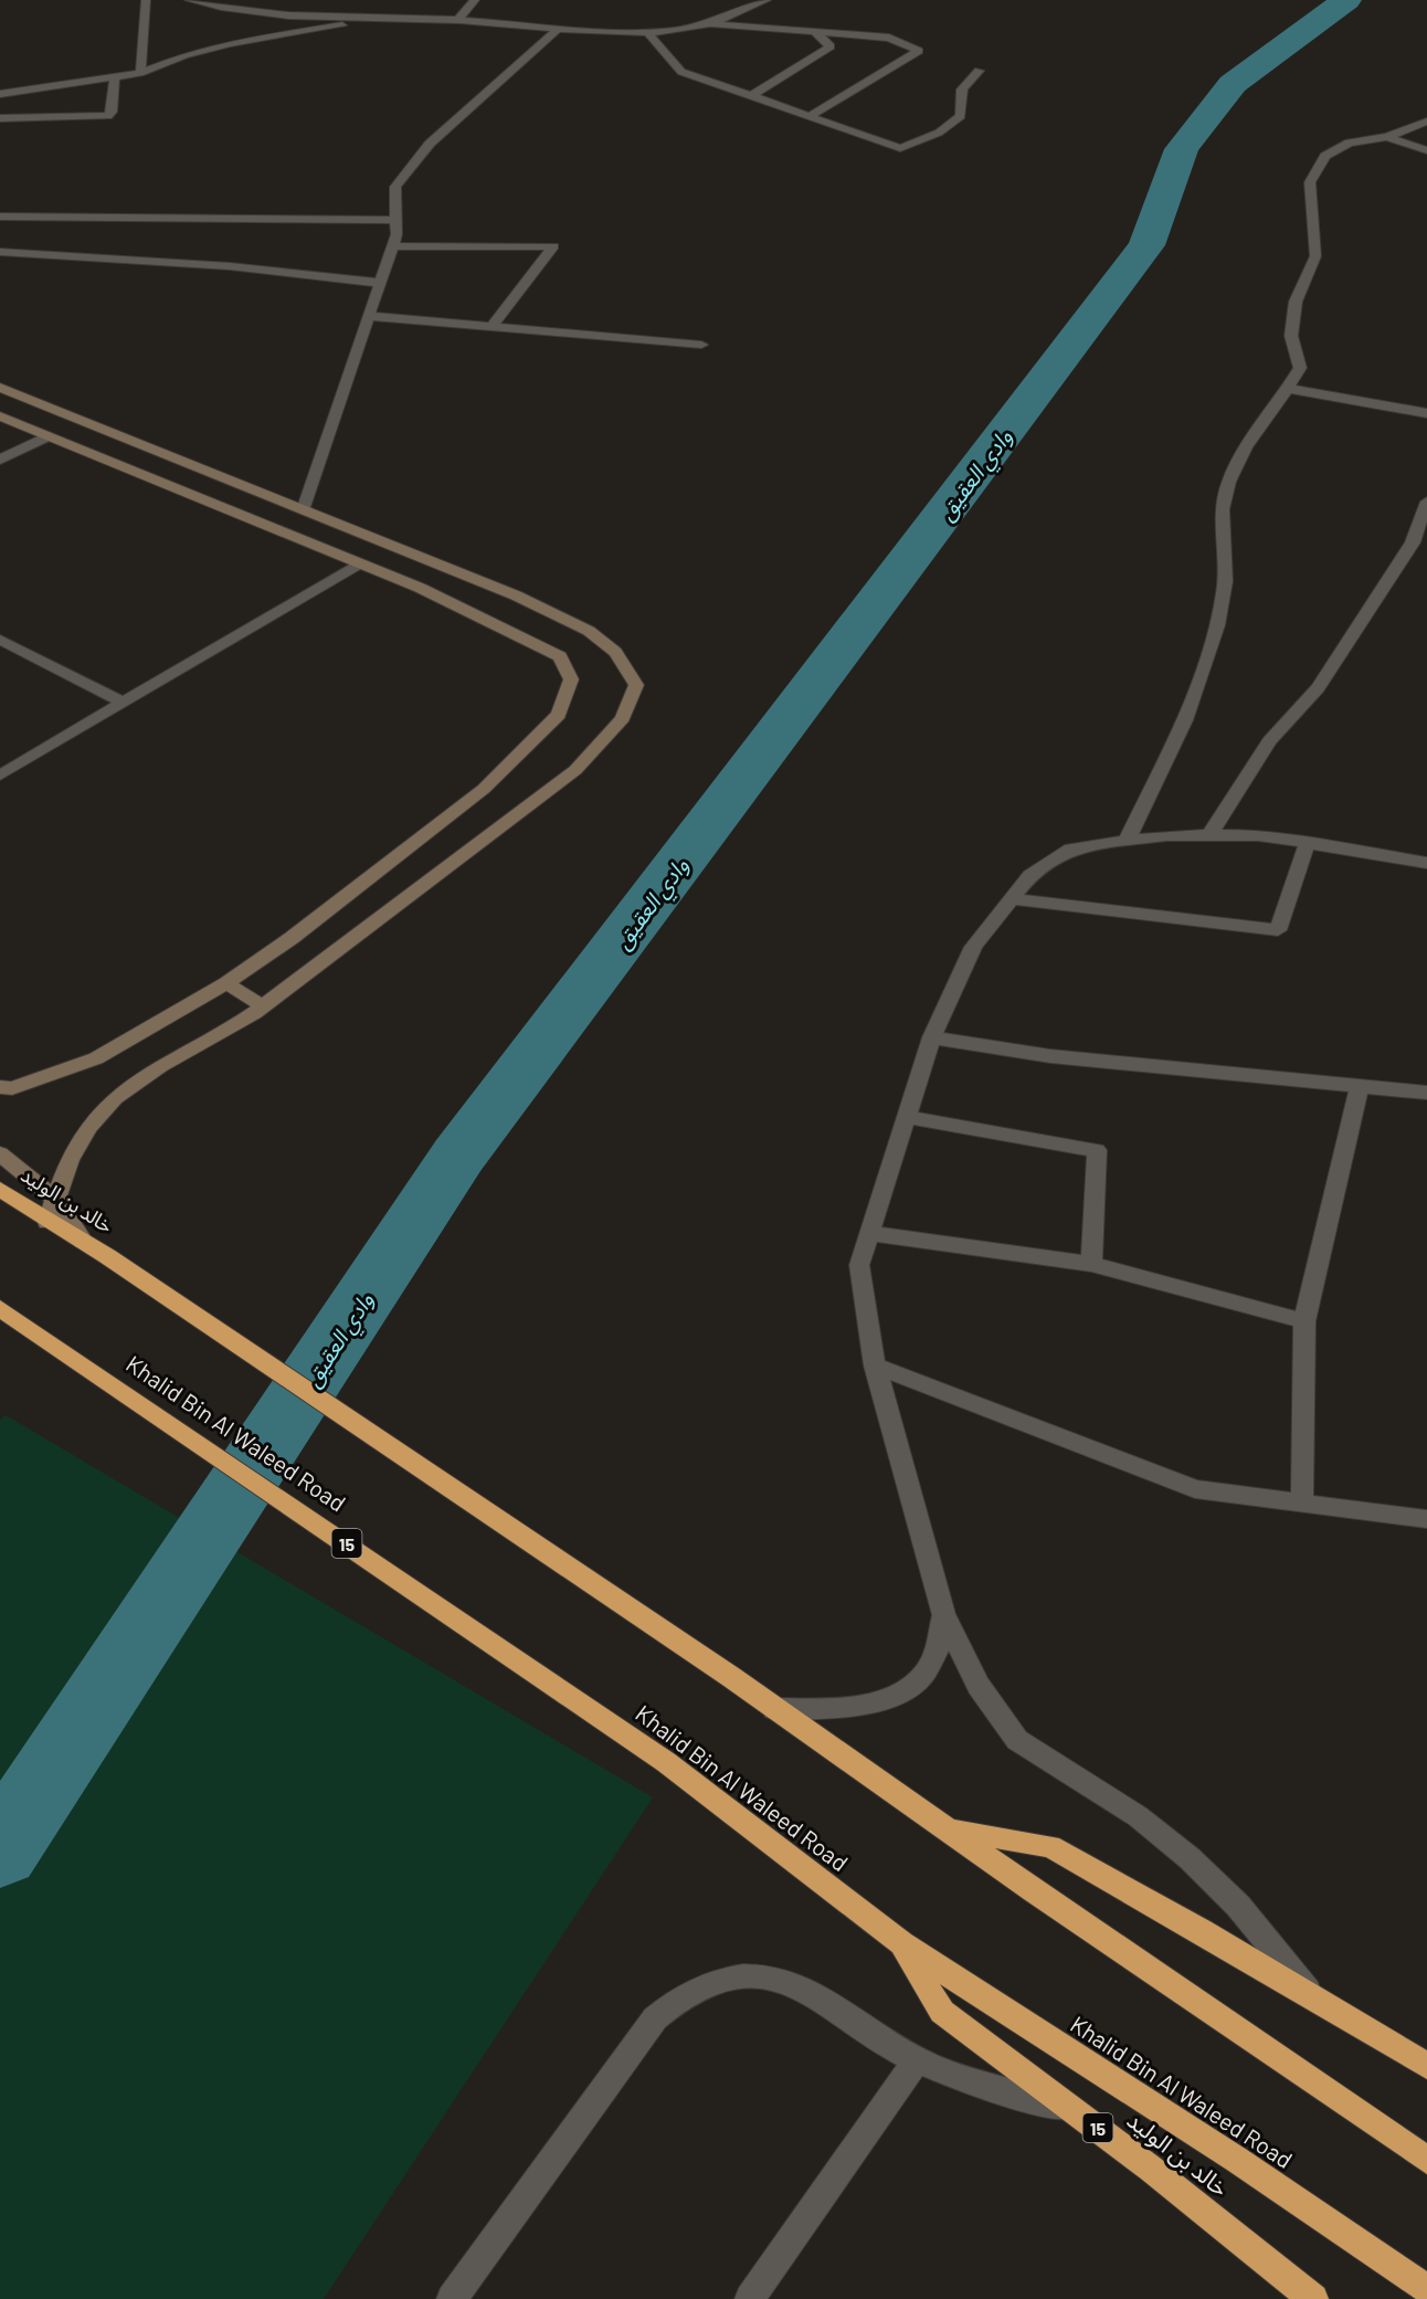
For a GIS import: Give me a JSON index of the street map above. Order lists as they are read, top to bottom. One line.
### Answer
{"streets":{"highway":["خالد بن الوليد","Khalid Bin Al Waleed Road","15"]},"crossings":[["خالد بن الوليد","Khalid Bin Al Waleed Road"]],"water":["وادي العقيق"]}
